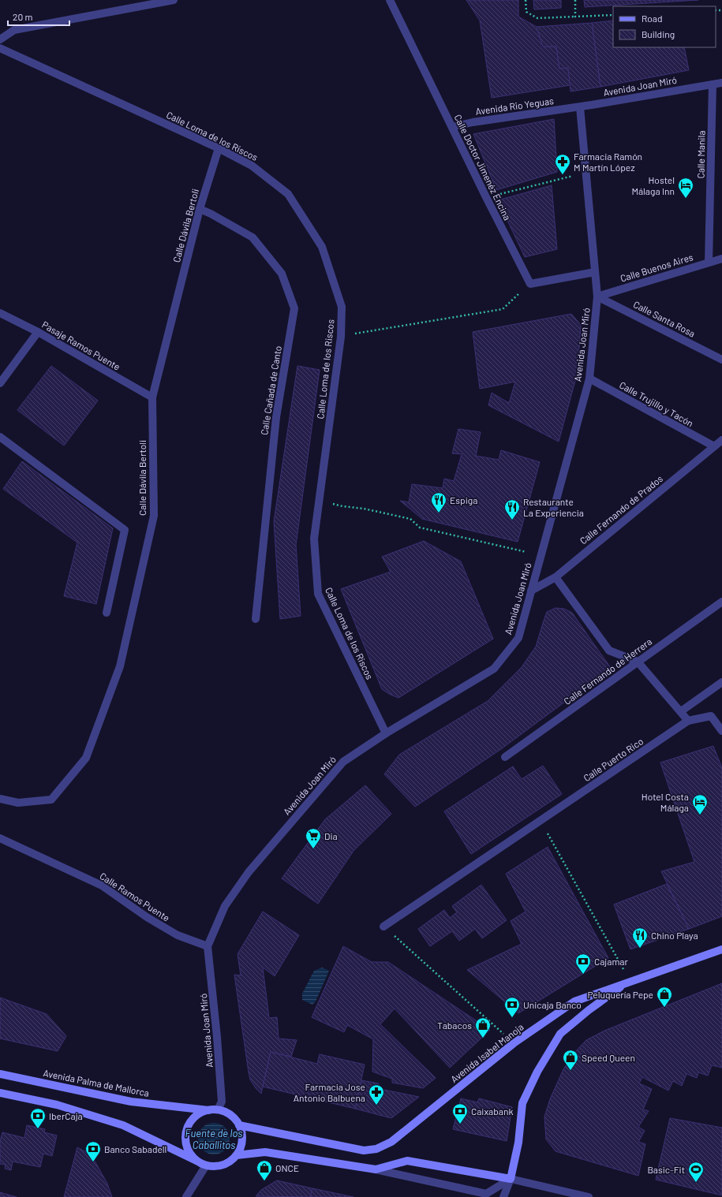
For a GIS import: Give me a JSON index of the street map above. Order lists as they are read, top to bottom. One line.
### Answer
{"streets":{"main road":["Avenida Isabel Manoja","Avenida Palma de Mallorca"],"street":["Avenida Joan Miró","Avenida Rio Yeguas","Calle Loma de los Riscos","Calle Manila","Calle Doctor Jimenéz Encina","Calle Dávila Bertoli","Calle Buenos Aires","Calle Santa Rosa","Pasaje Ramos Puente","Calle Cañada de Canto","Calle Trujillo y Tacón","Calle Fernando de Prados","Calle Fernando de Herrera","Calle Puerto Rico","Calle Ramos Puente"]},"crossings":[["Avenida Joan Miró","Avenida Rio Yeguas"],["Avenida Joan Miró","Calle Loma de los Riscos"],["Avenida Joan Miró","Calle Manila"],["Avenida Joan Miró","Calle Buenos Aires"],["Avenida Joan Miró","Calle Santa Rosa"],["Avenida Joan Miró","Calle Trujillo y Tacón"],["Avenida Joan Miró","Calle Fernando de Prados"],["Avenida Joan Miró","Calle Ramos Puente"],["Avenida Joan Miró","Avenida Isabel Manoja"],["Avenida Joan Miró","Avenida Palma de Mallorca"],["Avenida Rio Yeguas","Calle Doctor Jimenéz Encina"],["Calle Loma de los Riscos","Calle Dávila Bertoli"],["Calle Manila","Calle Buenos Aires"],["Calle Dávila Bertoli","Pasaje Ramos Puente"],["Calle Dávila Bertoli","Calle Cañada de Canto"],["Calle Buenos Aires","Calle Santa Rosa"],["Calle Trujillo y Tacón","Calle Fernando de Prados"],["Avenida Isabel Manoja","Avenida Palma de Mallorca"]],"water":["Fuente de los Caballitos"],"places":{"pharmacy":["Farmacia Ramón M Martín López","Farmacia Jose Antonio Balbuena"],"hotel":["Hostel Málaga Inn","Hotel Costa Málaga"],"restaurant":["Espiga","Restaurante La Experiencia","Chino Playa"],"supermarket":["Dia"],"bank":["Cajamar","Unicaja Banco","Caixabank","IberCaja","Banco Sabadell"],"shop":["Peluquería Pepe","Tabacos","Speed Queen","ONCE"],"sports":["Basic-Fit"]},"legend":["Road","Building"],"scale_bar":"20 m"}
